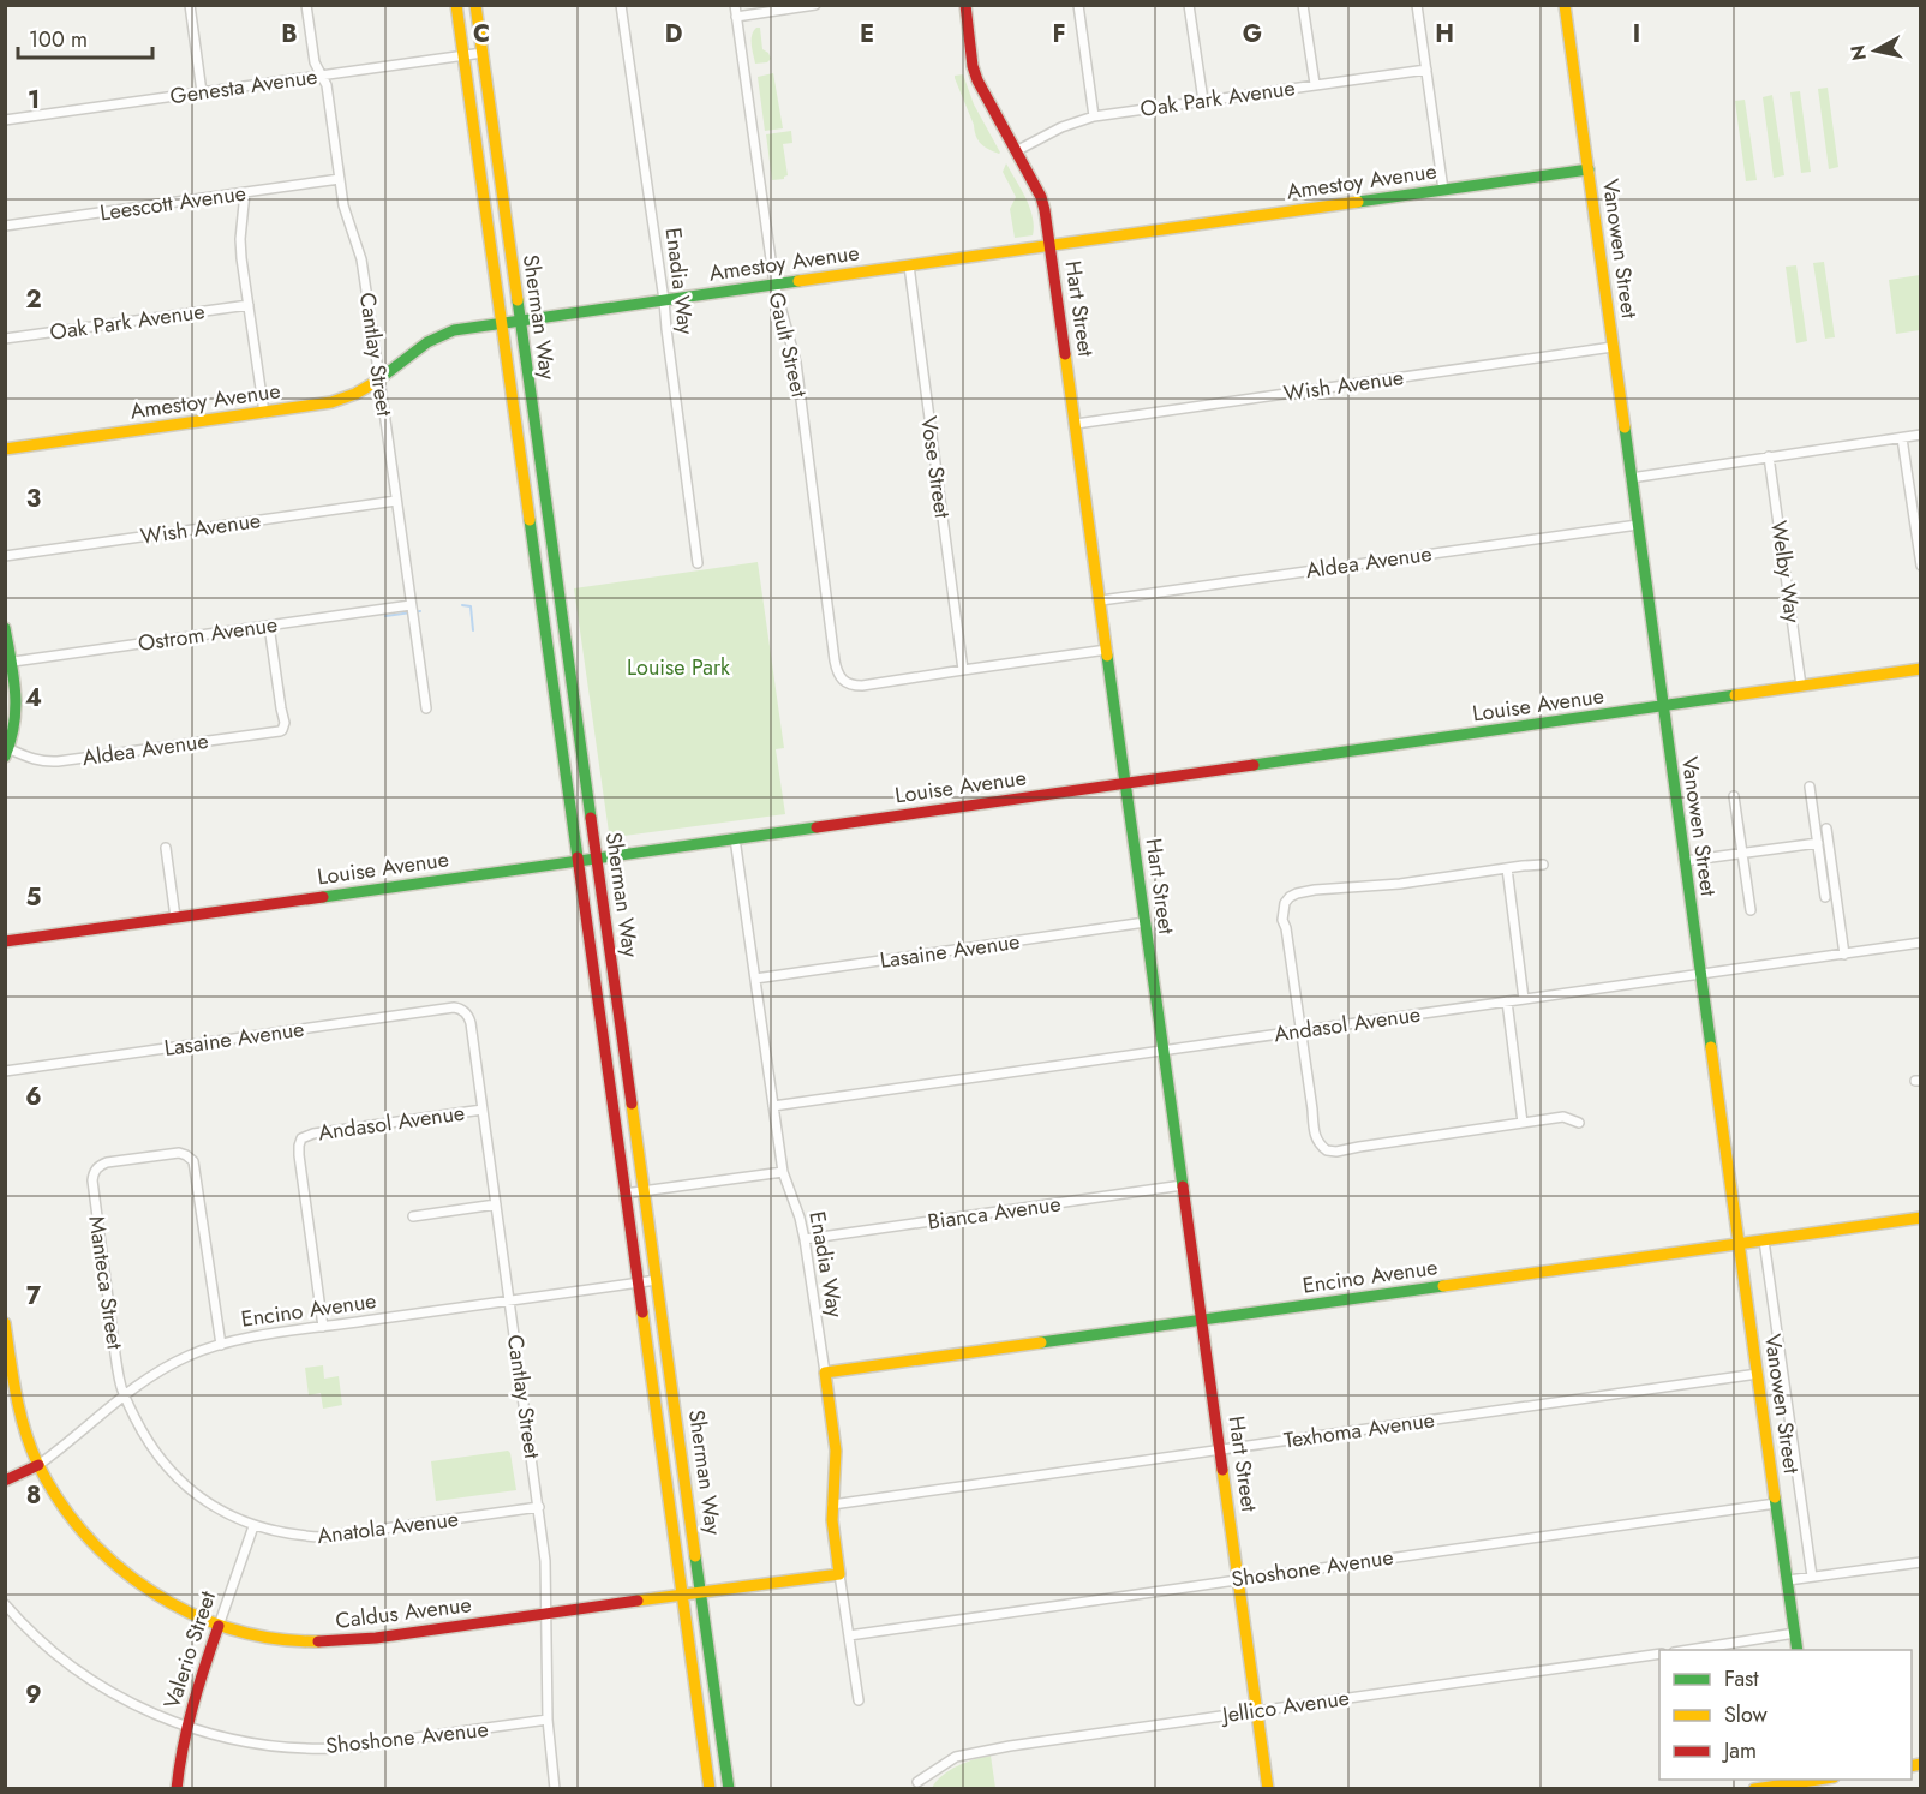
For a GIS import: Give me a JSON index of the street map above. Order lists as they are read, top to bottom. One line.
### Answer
{"streets":{"main road":["Amestoy Avenue","Vanowen Street","Enadia Way","Hart Street","Sherman Way","Louise Avenue","Encino Avenue","Caldus Avenue","Valerio Street"],"street":["Genesta Avenue","Oak Park Avenue","Leescott Avenue","Gault Street","Cantlay Street","Wish Avenue","Vose Street","Aldea Avenue","Welby Way","Ostrom Avenue","Lasaine Avenue","Andasol Avenue","Bianca Avenue","Manteca Street","Texhoma Avenue","Anatola Avenue","Shoshone Avenue","Jellico Avenue"]},"crossings":[["Genesta Avenue","Sherman Way"],["Genesta Avenue","Cantlay Street"],["Oak Park Avenue","Hart Street"],["Amestoy Avenue","Vanowen Street"],["Amestoy Avenue","Enadia Way"],["Amestoy Avenue","Hart Street"],["Amestoy Avenue","Sherman Way"],["Amestoy Avenue","Gault Street"],["Amestoy Avenue","Cantlay Street"],["Amestoy Avenue","Vose Street"],["Leescott Avenue","Cantlay Street"],["Vanowen Street","Wish Avenue"],["Vanowen Street","Aldea Avenue"],["Vanowen Street","Louise Avenue"],["Vanowen Street","Andasol Avenue"],["Vanowen Street","Encino Avenue"],["Vanowen Street","Texhoma Avenue"],["Vanowen Street","Shoshone Avenue"],["Enadia Way","Louise Avenue"],["Enadia Way","Lasaine Avenue"],["Enadia Way","Andasol Avenue"],["Enadia Way","Bianca Avenue"],["Enadia Way","Encino Avenue"],["Enadia Way","Texhoma Avenue"],["Enadia Way","Shoshone Avenue"],["Enadia Way","Caldus Avenue"],["Hart Street","Wish Avenue"],["Hart Street","Aldea Avenue"],["Hart Street","Louise Avenue"],["Hart Street","Lasaine Avenue"],["Hart Street","Andasol Avenue"],["Hart Street","Bianca Avenue"],["Hart Street","Encino Avenue"],["Hart Street","Texhoma Avenue"],["Hart Street","Shoshone Avenue"],["Hart Street","Jellico Avenue"],["Sherman Way","Louise Avenue"],["Sherman Way","Encino Avenue"],["Sherman Way","Caldus Avenue"],["Gault Street","Vose Street"],["Cantlay Street","Wish Avenue"],["Cantlay Street","Ostrom Avenue"],["Cantlay Street","Lasaine Avenue"],["Cantlay Street","Andasol Avenue"],["Cantlay Street","Encino Avenue"],["Cantlay Street","Anatola Avenue"],["Cantlay Street","Shoshone Avenue"],["Cantlay Street","Caldus Avenue"],["Aldea Avenue","Ostrom Avenue"],["Welby Way","Louise Avenue"],["Andasol Avenue","Encino Avenue"],["Encino Avenue","Manteca Street"],["Encino Avenue","Anatola Avenue"],["Encino Avenue","Caldus Avenue"],["Manteca Street","Anatola Avenue"],["Anatola Avenue","Valerio Street"],["Shoshone Avenue","Valerio Street"],["Caldus Avenue","Valerio Street"]],"parks":["Louise Park"],"legend":["Fast","Slow","Jam"],"scale_bar":"100 m","north":"left","grid":{"columns":["B","C","D","E","F","G","H","I"],"rows":["1","2","3","4","5","6","7","8","9"]}}
